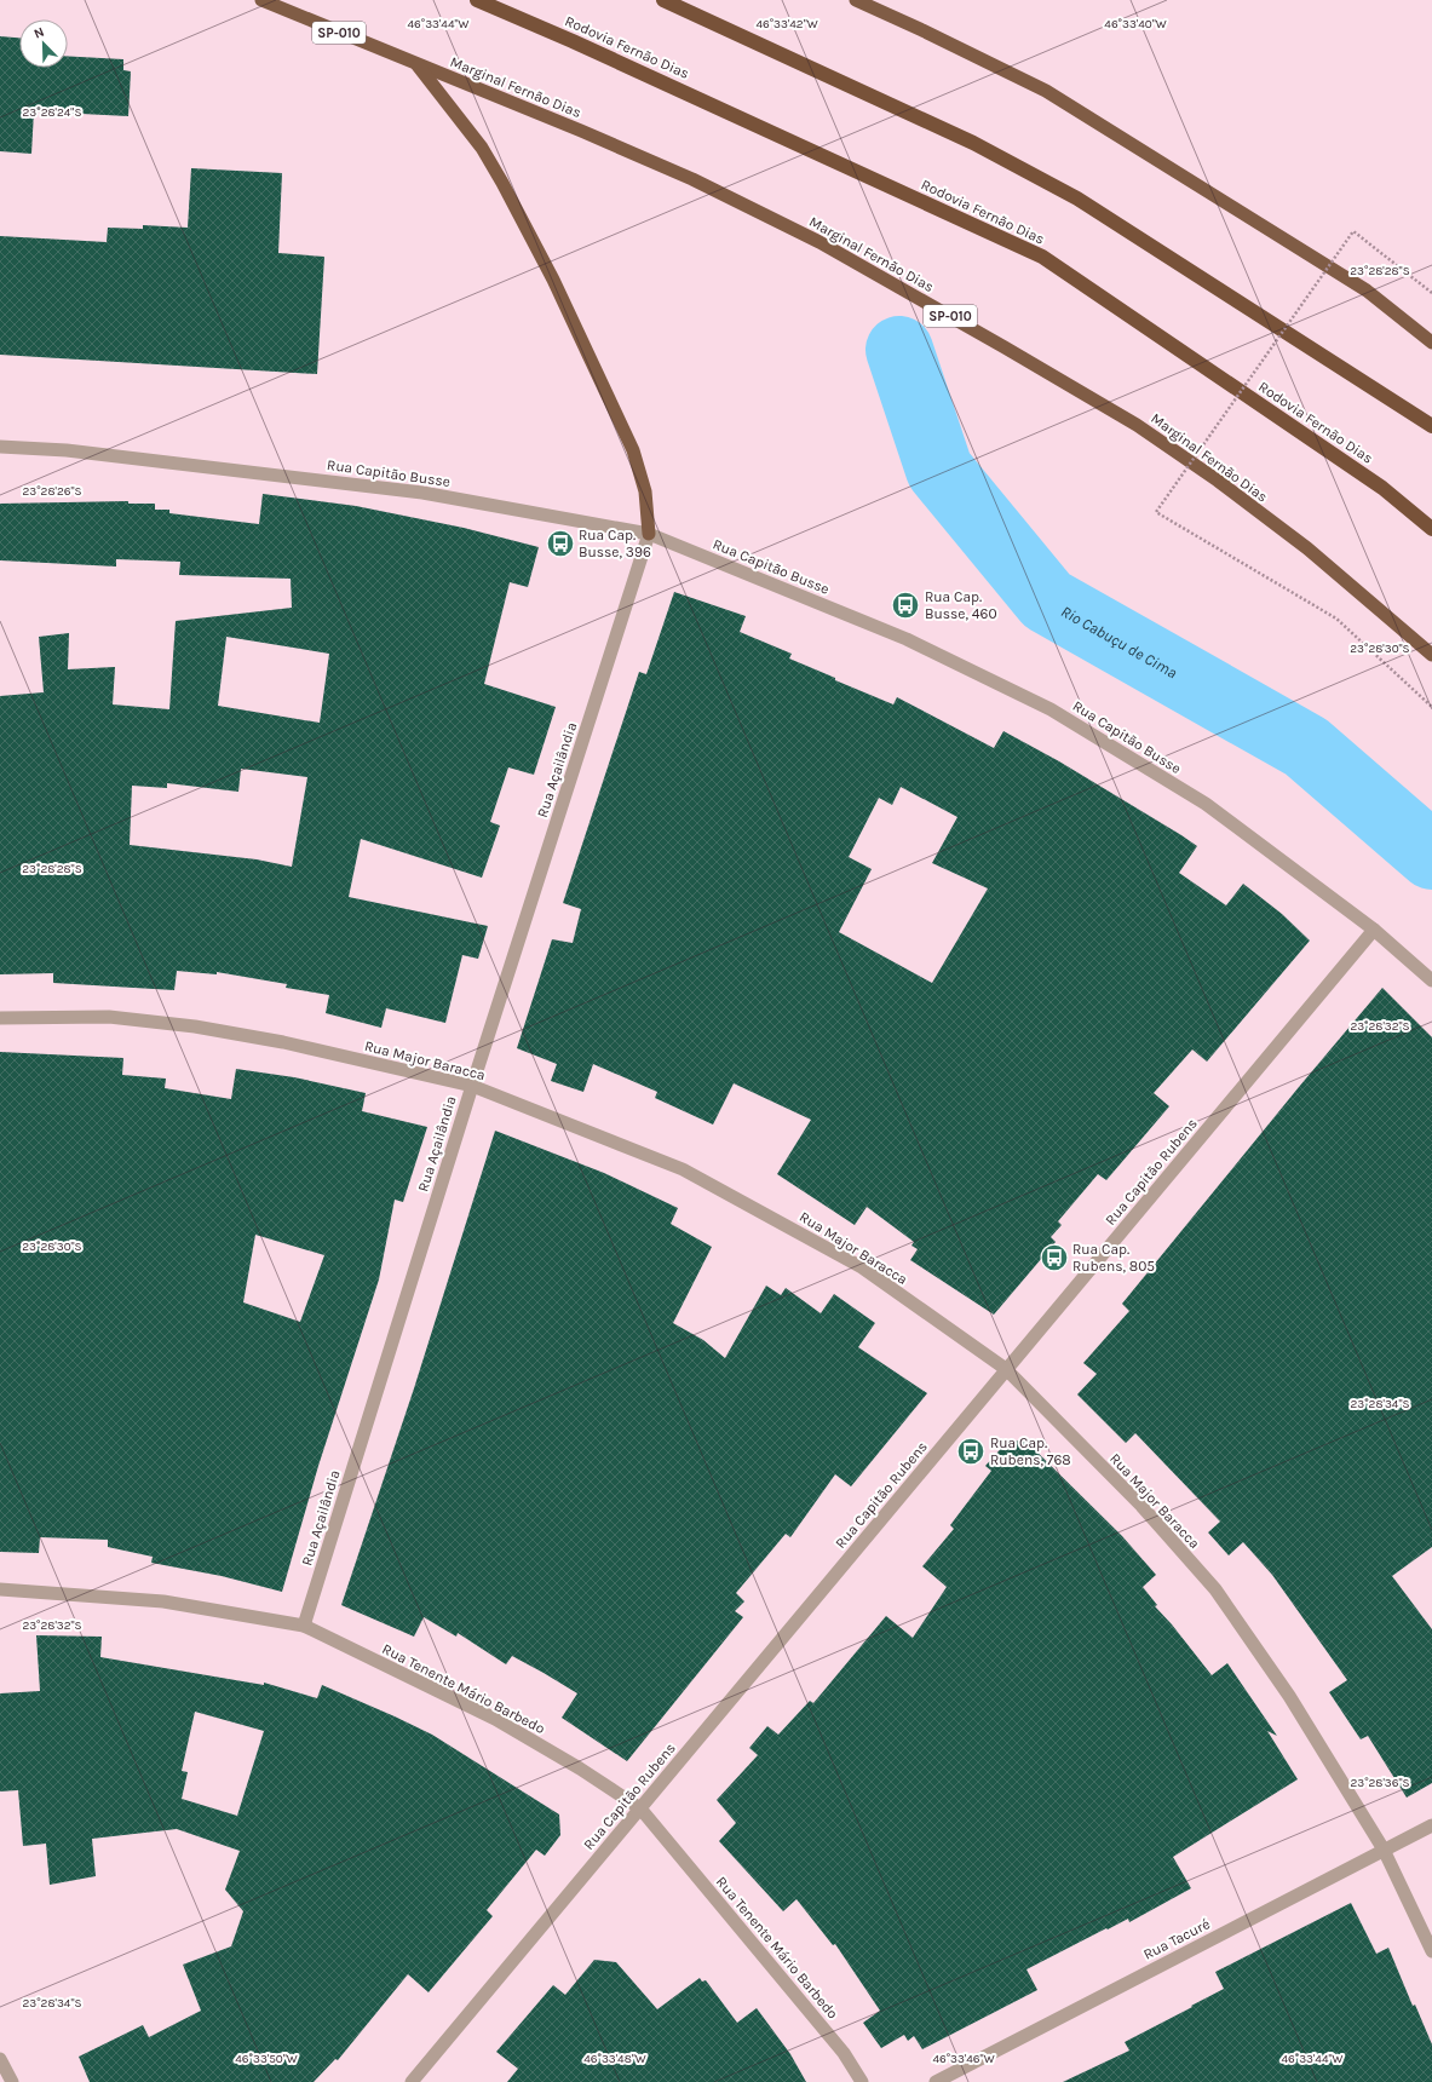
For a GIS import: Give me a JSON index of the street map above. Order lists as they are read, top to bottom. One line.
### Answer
{"streets":{"highway":["SP-010","Rodovia Fernão Dias","Marginal Fernão Dias"],"street":["Rua Capitão Busse","Rua Açailândia","Rua Major Baracca","Rua Capitão Rubens","Rua Tenente Mário Barbedo","Rua Tacuré"]},"crossings":[["Rua Capitão Busse","Rua Açailândia"],["Rua Capitão Busse","Rua Capitão Rubens"],["Rua Açailândia","Rua Major Baracca"],["Rua Açailândia","Rua Tenente Mário Barbedo"],["Rua Major Baracca","Rua Capitão Rubens"],["Rua Major Baracca","Rua Tacuré"],["Rua Capitão Rubens","Rua Tenente Mário Barbedo"]],"water":["Rio Cabuçu de Cima"],"places":{"bus stop":["Rua Cap. Busse, 396","Rua Cap. Busse, 460","Rua Cap. Rubens, 805","Rua Cap. Rubens, 768"]},"north":"top left","coordinates":["46°33'44\"W","46°33'42\"W","46°33'40\"W","23°28'24\"S","23°28'28\"S","23°28'26\"S","23°28'30\"S","23°28'32\"S","23°28'34\"S","23°28'36\"S","46°33'50\"W","46°33'48\"W","46°33'46\"W"]}
